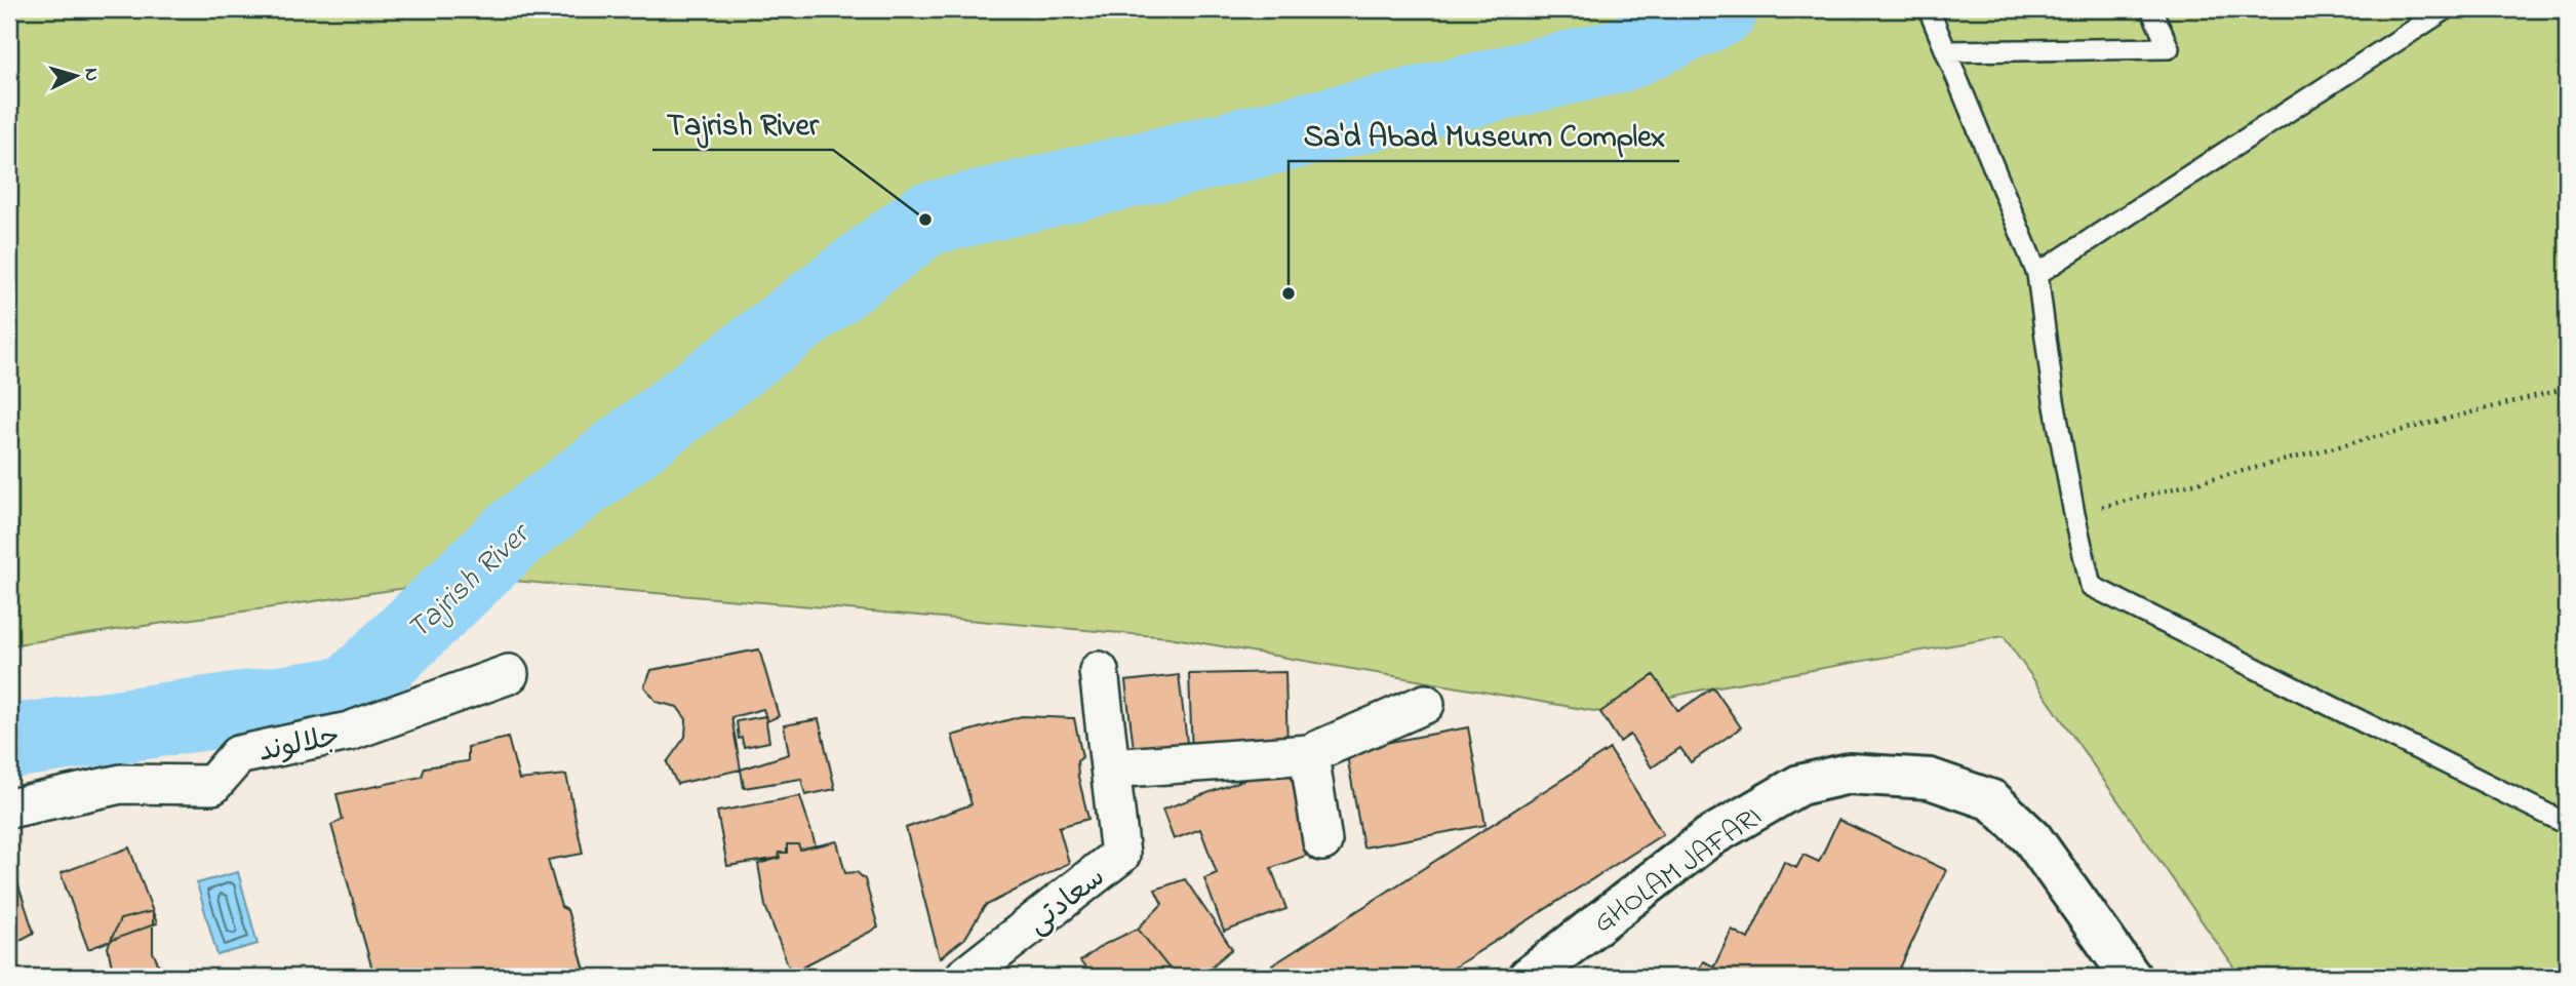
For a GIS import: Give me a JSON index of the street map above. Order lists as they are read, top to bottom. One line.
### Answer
{"streets":{"main road":["GHOLAM JAFARI"],"street":["جلالوند","سعادتی"]},"water":["Tajrish River"],"places":["Tajrish River","Sa'd Abad Museum Complex"],"north":"right"}
